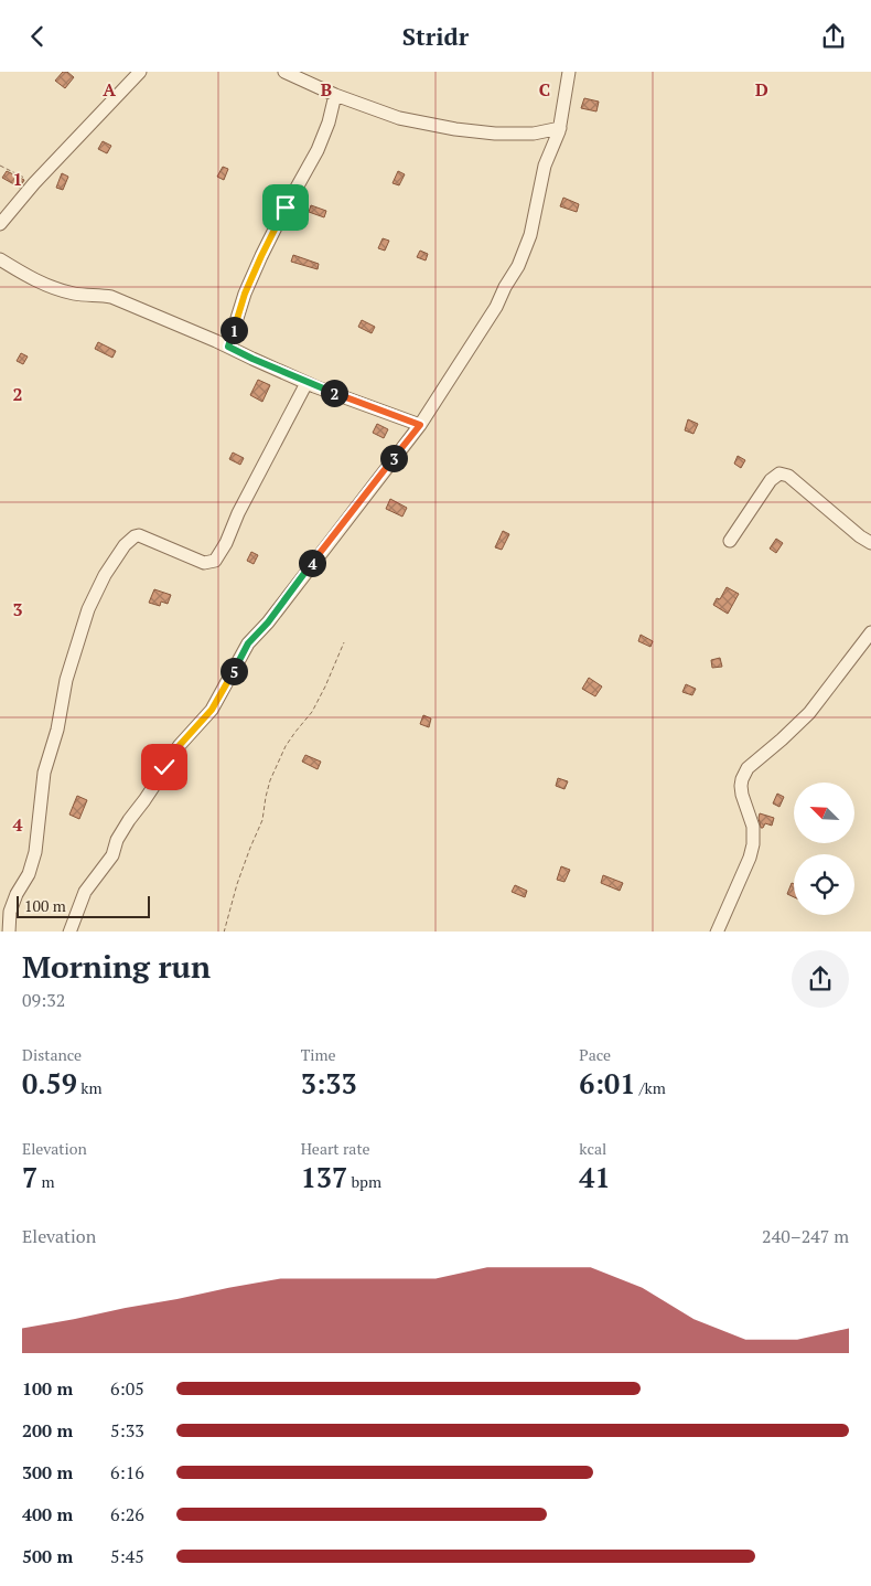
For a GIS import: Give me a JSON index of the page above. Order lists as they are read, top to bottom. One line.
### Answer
{"scale_bar":"100 m","north":"top left","page":{"header":"Stridr","pins":["1","2","3","4","5"],"scale":"100 m","heading":["Morning run","09:32"],"stats":[["Distance","0.59 km"],["Time","3:33"],["Pace","6:01 /km"],["Elevation","7 m"],["Heart rate","137 bpm"],["kcal","41"]],"chart":["Elevation","240–247 m"],"list":[{"name":"100 m","note":"6:05"},{"name":"200 m","note":"5:33"},{"name":"300 m","note":"6:16"},{"name":"400 m","note":"6:26"},{"name":"500 m","note":"5:45"}]},"grid":{"columns":["A","B","C","D"],"rows":["1","2","3","4"]}}
